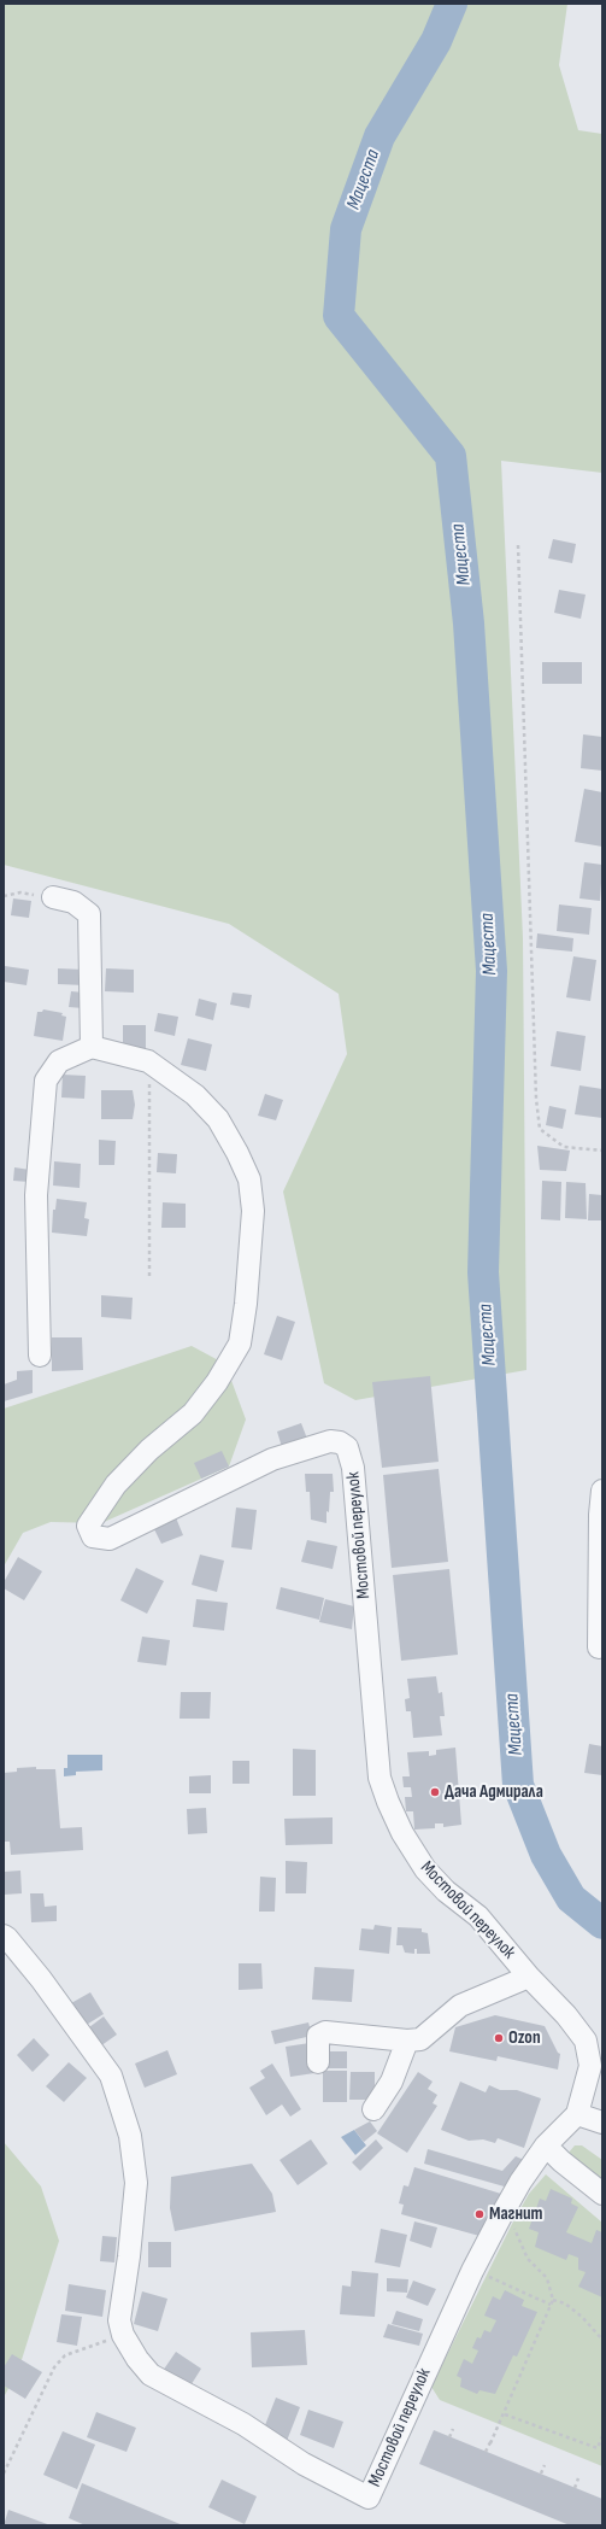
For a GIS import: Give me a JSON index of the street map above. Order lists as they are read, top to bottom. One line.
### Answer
{"streets":{"street":["Мостовой переулок"]},"water":["Мацеста"],"places":["Дача Адмирала","Ozon","Магнит"]}
